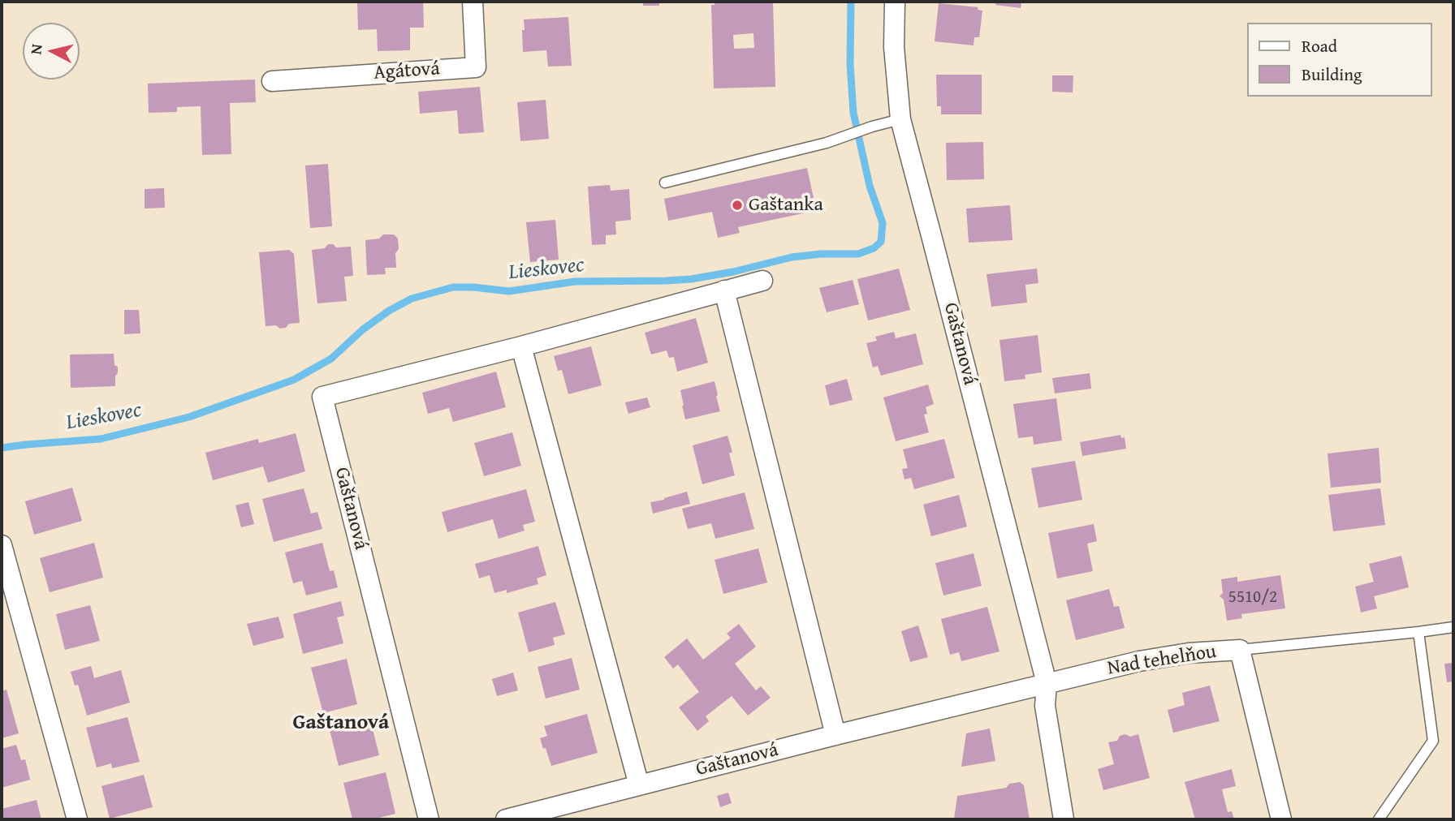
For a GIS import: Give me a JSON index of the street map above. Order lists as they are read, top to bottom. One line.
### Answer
{"streets":{"street":["Agátová","Gaštanová","Nad tehelňou"]},"crossings":[["Gaštanová","Nad tehelňou"]],"districts":["Gaštanová"],"water":["Lieskovec"],"places":["Gaštanka"],"house_numbers":["5510/2"],"legend":["Road","Building"],"north":"left"}
